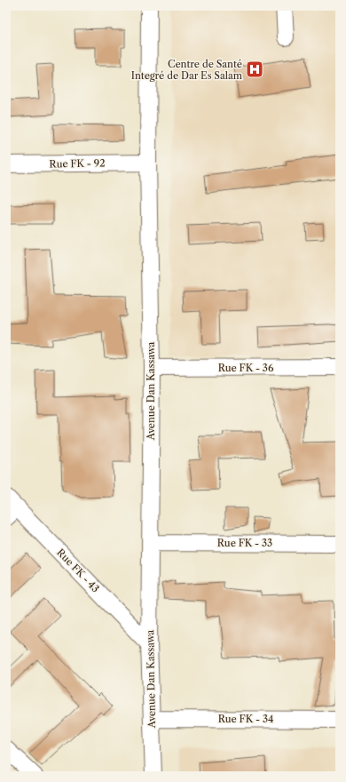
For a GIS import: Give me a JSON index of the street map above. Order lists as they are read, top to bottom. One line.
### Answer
{"streets":{"street":["Rue FK - 92","Rue FK - 36","Avenue Dan Kassawa","Rue FK - 33","Rue FK - 43","Rue FK - 34"]},"crossings":[["Rue FK - 92","Avenue Dan Kassawa"],["Rue FK - 36","Avenue Dan Kassawa"],["Avenue Dan Kassawa","Rue FK - 33"],["Avenue Dan Kassawa","Rue FK - 43"],["Avenue Dan Kassawa","Rue FK - 34"]],"places":{"hospital":["Centre de Santé Integré de Dar Es Salam"]}}
